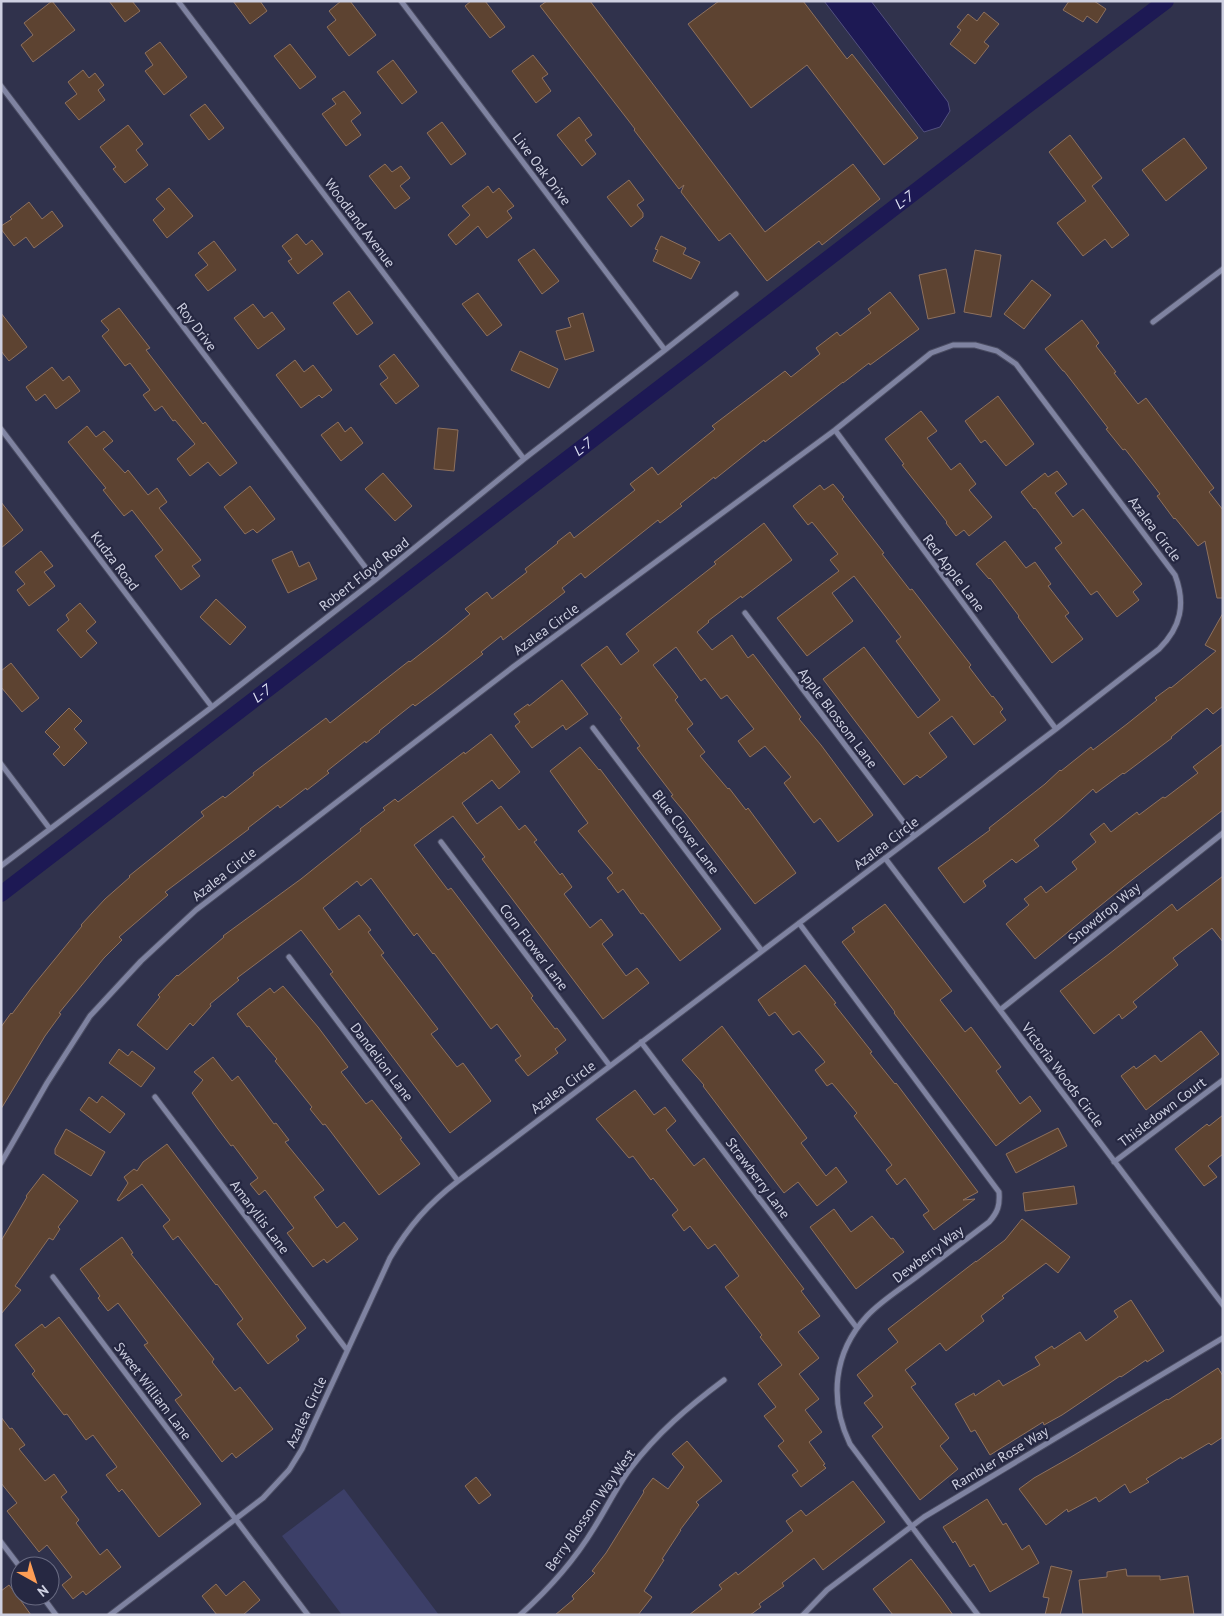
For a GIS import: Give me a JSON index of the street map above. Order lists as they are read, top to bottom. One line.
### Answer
{"streets":{"street":["Live Oak Drive","Woodland Avenue","Roy Drive","Azalea Circle","Kudza Road","Red Apple Lane","Robert Floyd Road","Apple Blossom Lane","Blue Clover Lane","Snowdrop Way","Corn Flower Lane","Dandelion Lane","Victoria Woods Circle","Thisledown Court","Strawberry Lane","Amaryllis Lane","Dewberry Way","Sweet William Lane","Rambler Rose Way","Berry Blossom Way West"]},"crossings":[["Live Oak Drive","Robert Floyd Road"],["Woodland Avenue","Robert Floyd Road"],["Roy Drive","Robert Floyd Road"],["Azalea Circle","Red Apple Lane"],["Azalea Circle","Apple Blossom Lane"],["Azalea Circle","Blue Clover Lane"],["Azalea Circle","Corn Flower Lane"],["Azalea Circle","Dandelion Lane"],["Azalea Circle","Victoria Woods Circle"],["Azalea Circle","Strawberry Lane"],["Azalea Circle","Amaryllis Lane"],["Azalea Circle","Dewberry Way"],["Azalea Circle","Sweet William Lane"],["Kudza Road","Robert Floyd Road"],["Snowdrop Way","Victoria Woods Circle"],["Victoria Woods Circle","Thisledown Court"],["Strawberry Lane","Dewberry Way"],["Dewberry Way","Rambler Rose Way"]],"water":["L-7"],"north":"bottom right"}
